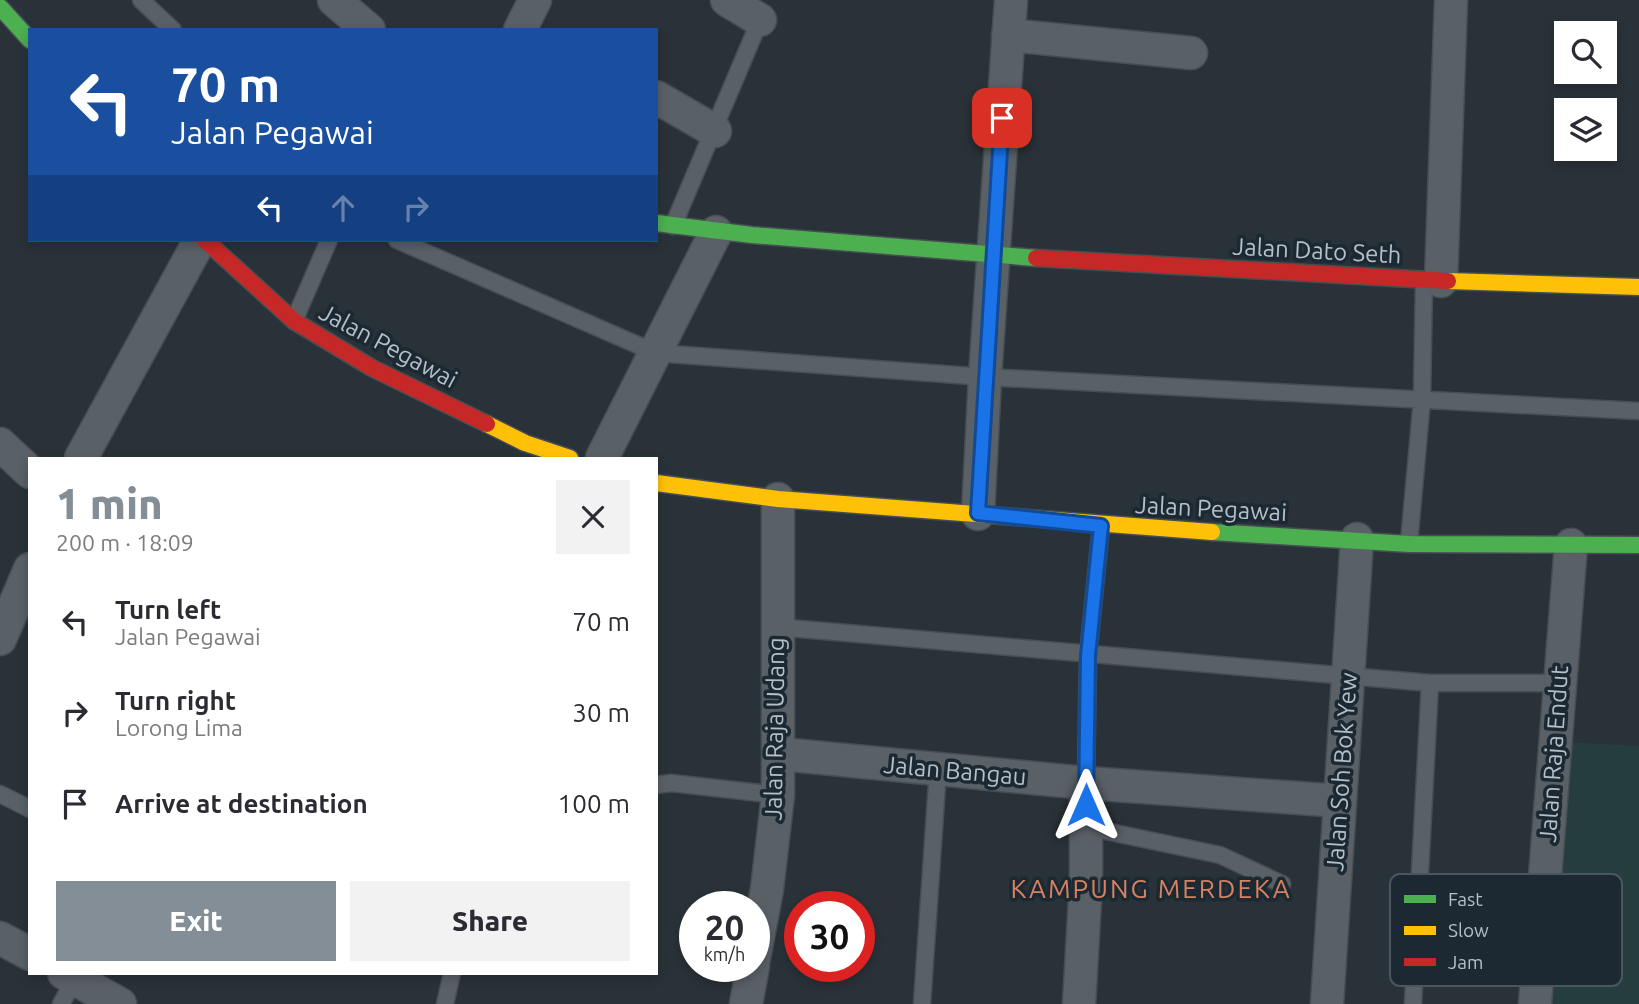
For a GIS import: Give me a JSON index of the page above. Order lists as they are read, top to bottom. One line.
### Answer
{"streets":{"street":["Jalan Dato Seth","Jalan Pegawai","Jalan Raja Udang","Jalan Raja Endut","Jalan Bangau","Jalan Soh Bok Yew"]},"crossings":[["Jalan Pegawai","Jalan Raja Udang"],["Jalan Pegawai","Jalan Raja Endut"],["Jalan Pegawai","Jalan Soh Bok Yew"],["Jalan Raja Udang","Jalan Bangau"],["Jalan Bangau","Jalan Soh Bok Yew"]],"districts":["KAMPUNG MERDEKA"],"legend":["Fast","Slow","Jam"],"page":{"turn":["70 m","Jalan Pegawai"],"heading":["1 min","200 m · 18:09"],"list":[{"name":"Turn left","note":"Jalan Pegawai","value":"70 m"},{"name":"Turn right","note":"Lorong Lima","value":"30 m"},{"name":"Arrive at destination","value":"100 m"}],"buttons":["Exit","Share"],"speed":"20 km/h","limit":"30"}}
